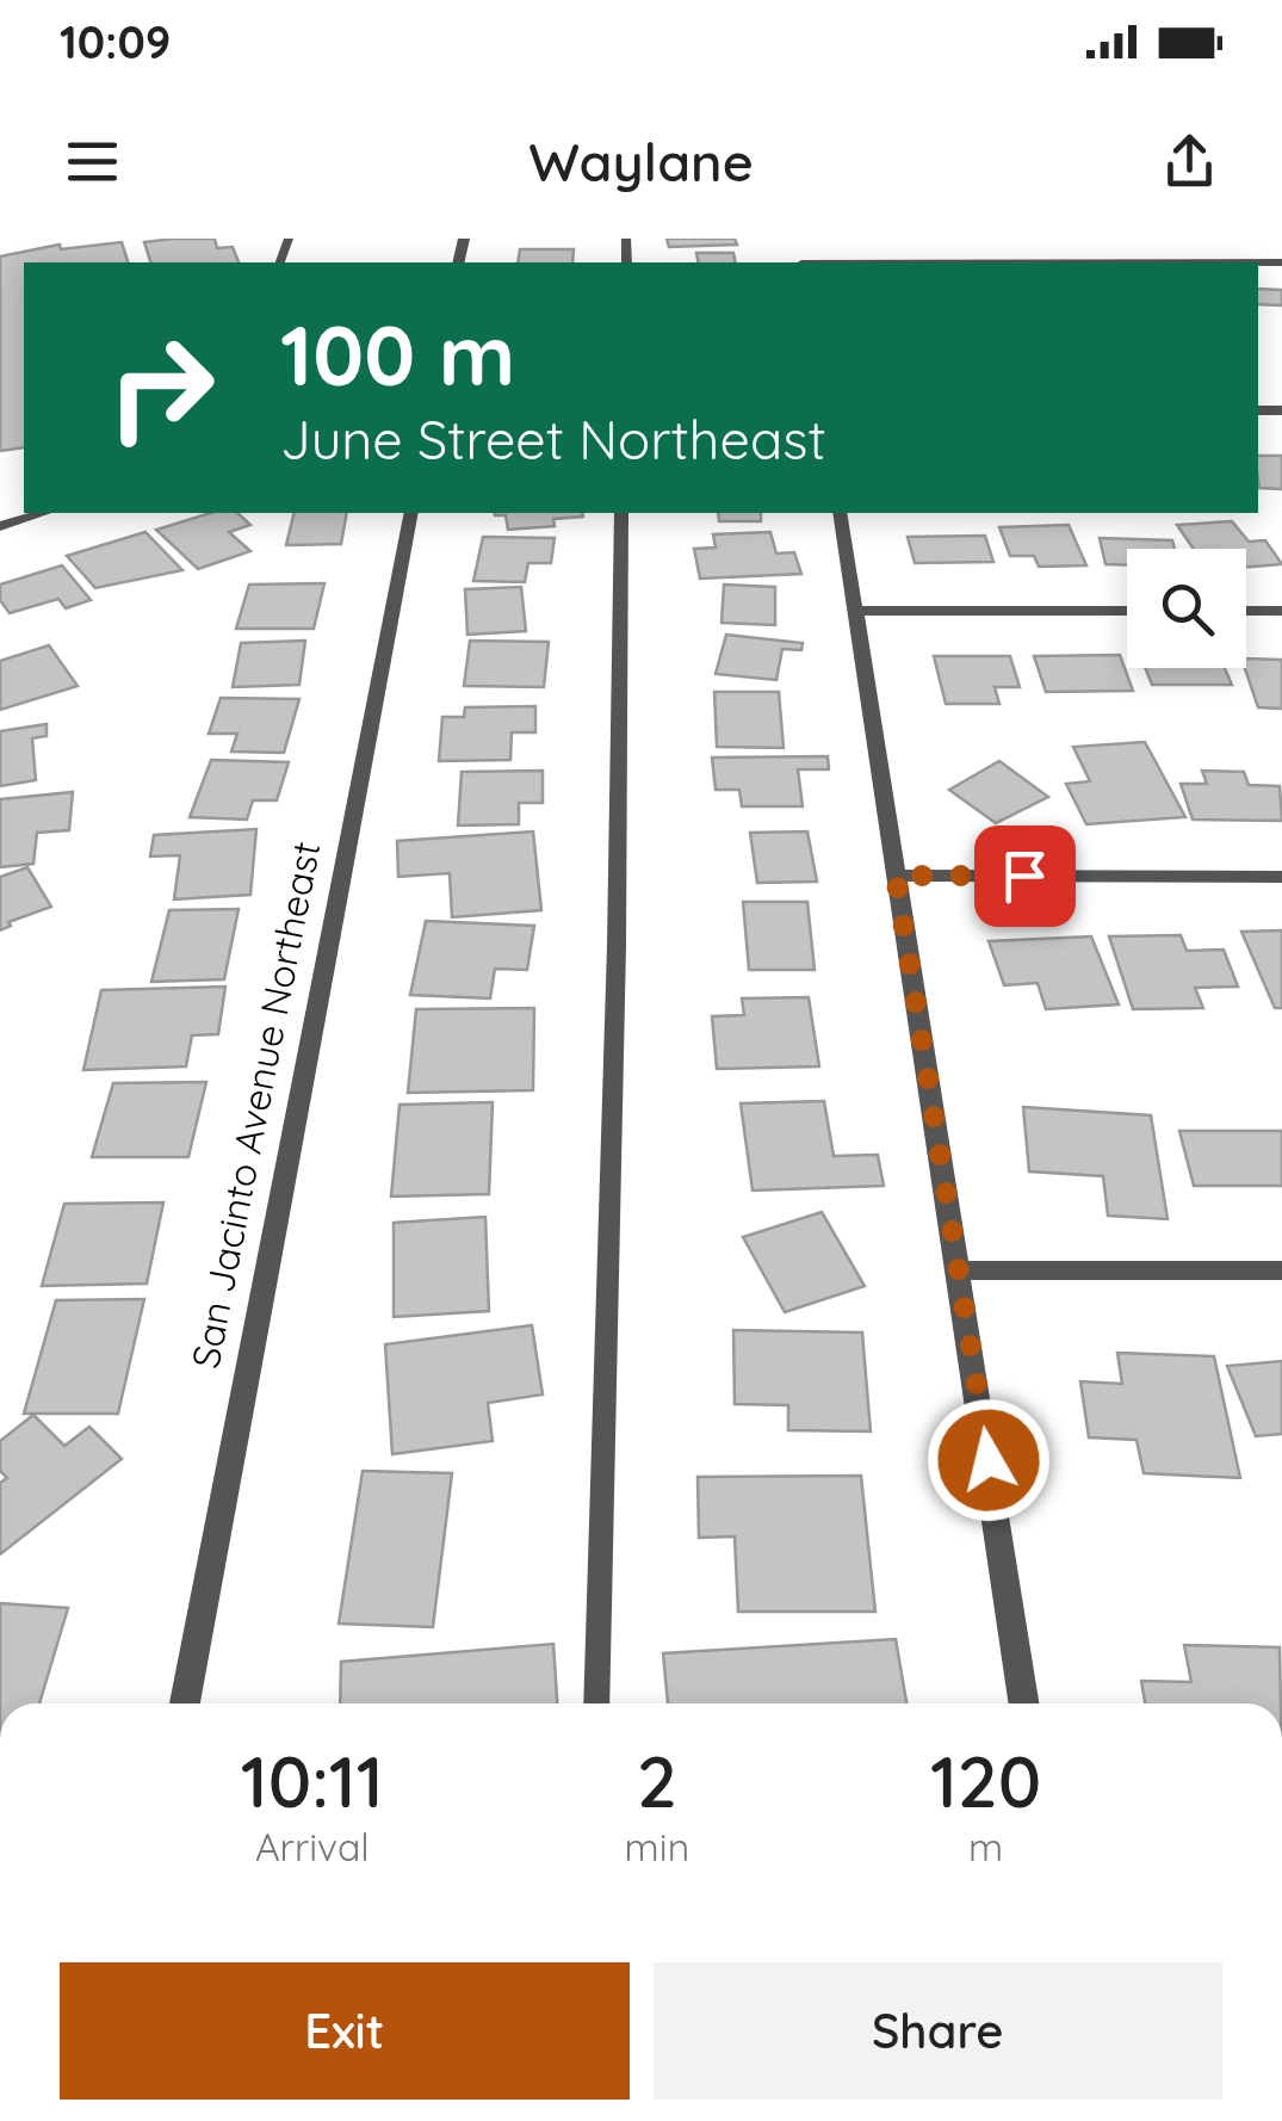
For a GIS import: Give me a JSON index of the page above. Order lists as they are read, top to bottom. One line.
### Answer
{"streets":{"street":["San Jacinto Avenue Northeast"]},"page":{"status":"10:09","header":"Waylane","turn":["100 m","June Street Northeast"],"eta":["10:11","Arrival","2","min","120","m"],"buttons":["Exit","Share"]}}
